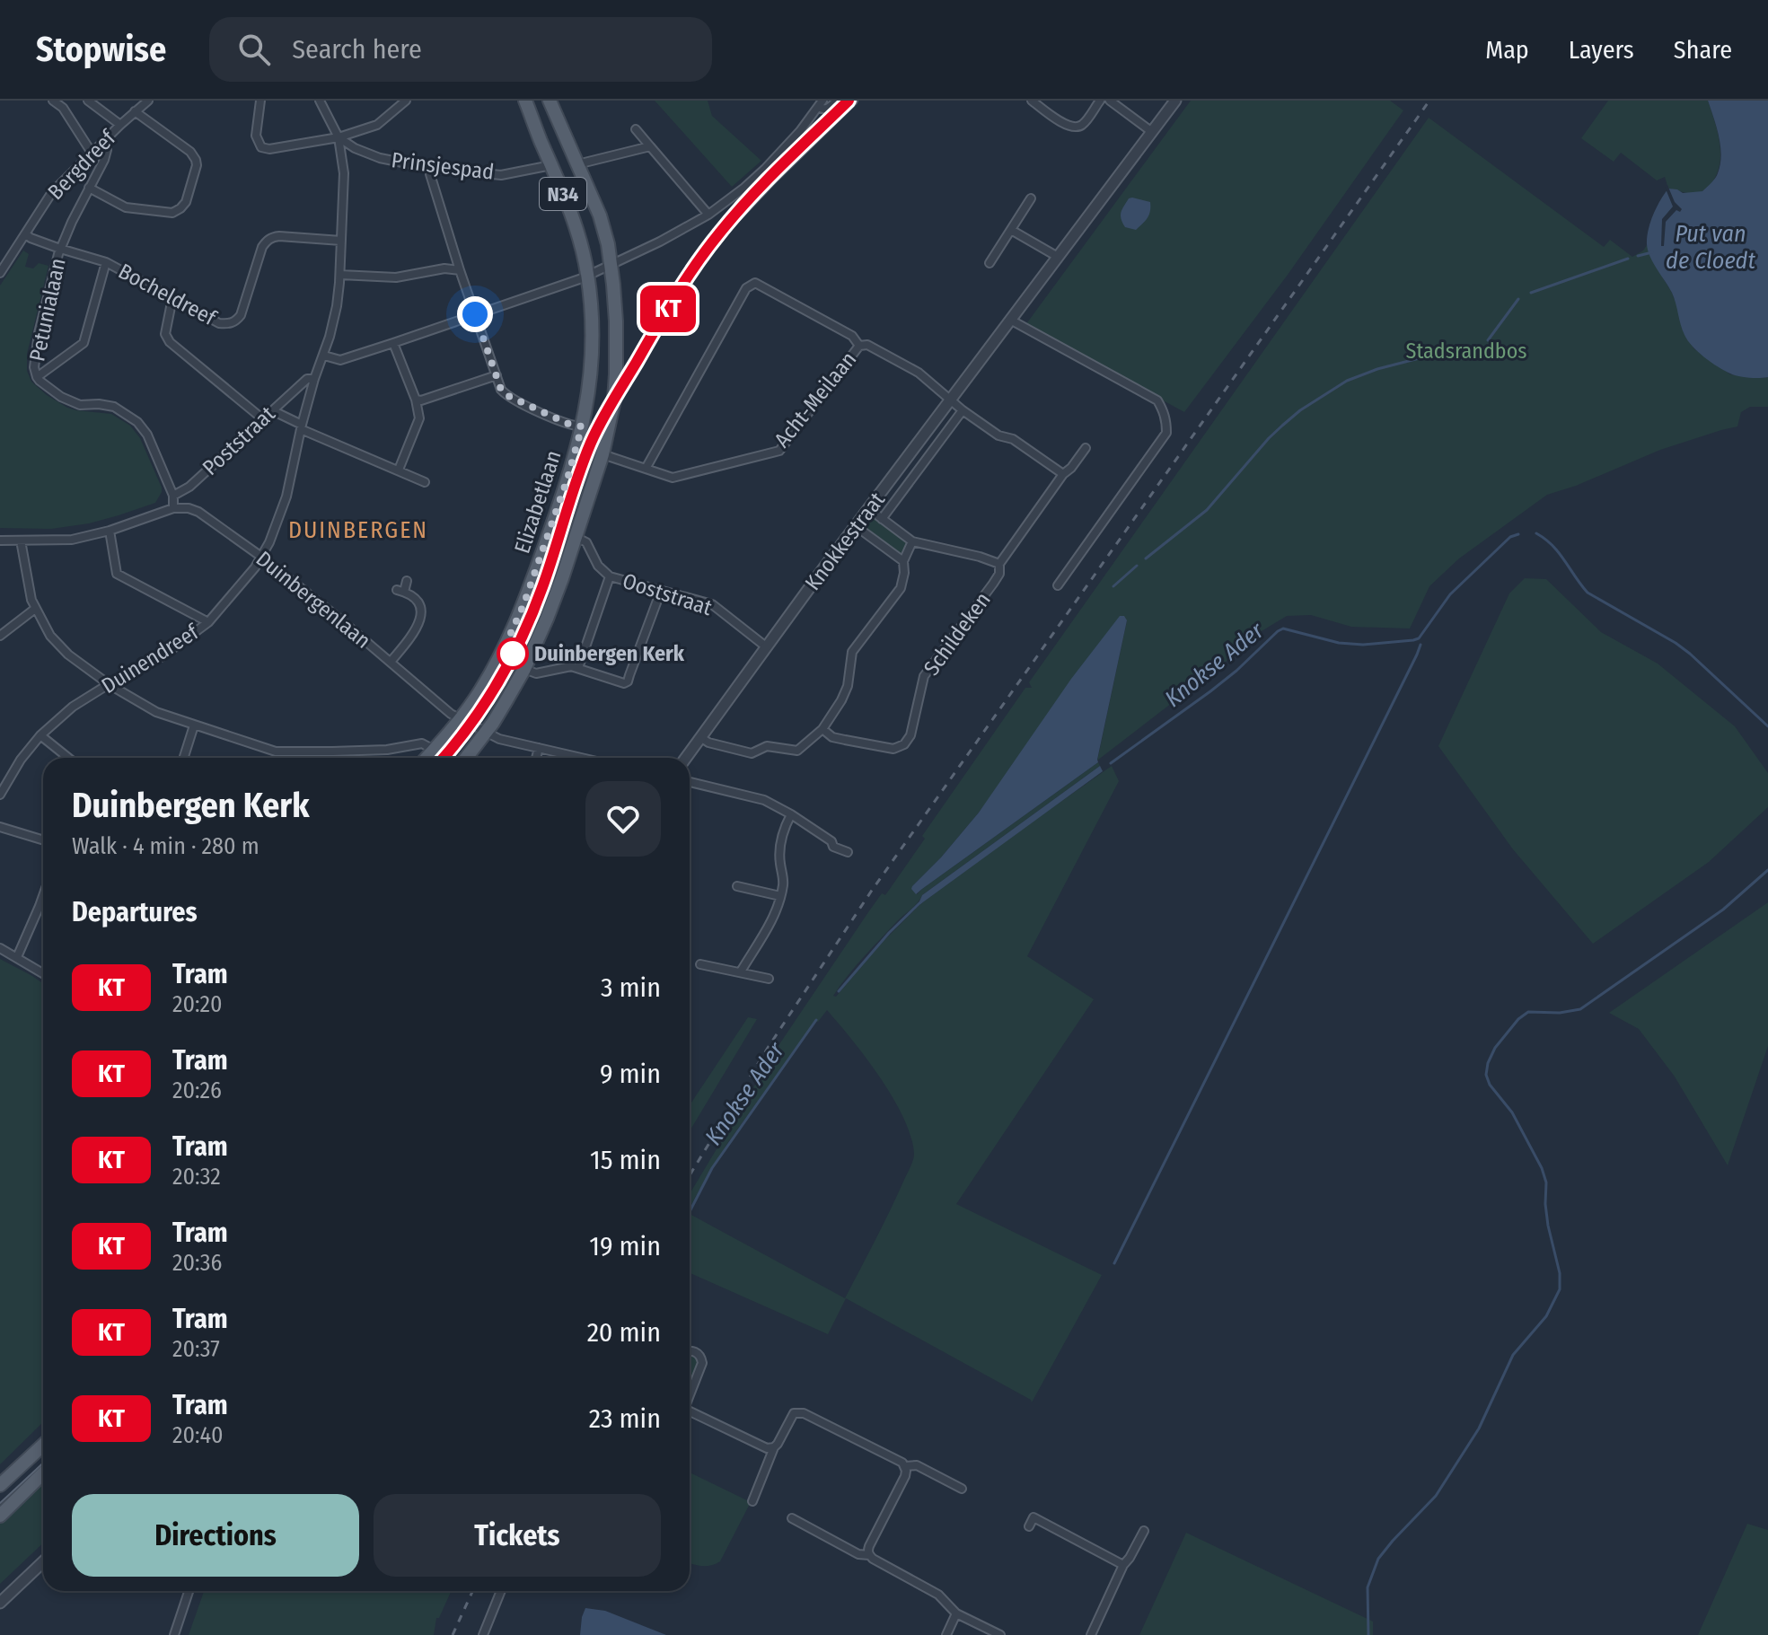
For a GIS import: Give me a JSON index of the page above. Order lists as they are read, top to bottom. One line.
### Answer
{"streets":{"main road":["N34","Elizabetlaan"],"street":["Bergdreef","Prinsjespad","Bocheldreef","Petunialaan","Acht-Meilaan","Poststraat","Knokkestraat","Ooststraat","Duinbergenlaan","Schildeken","Duinendreef"]},"crossings":[["Bergdreef","Bocheldreef"],["Bergdreef","Petunialaan"],["Prinsjespad","Elizabetlaan"],["Prinsjespad","Duinendreef"],["N34","Acht-Meilaan"],["N34","Ooststraat"],["N34","Duinbergenlaan"],["Bocheldreef","Petunialaan"],["Bocheldreef","Duinendreef"],["Petunialaan","Poststraat"],["Acht-Meilaan","Knokkestraat"],["Poststraat","Duinendreef"],["Elizabetlaan","Duinbergenlaan"],["Knokkestraat","Ooststraat"],["Knokkestraat","Schildeken"],["Duinbergenlaan","Duinendreef"]],"districts":["DUINBERGEN"],"water":["Put van de Cloedt","Knokse Ader"],"parks":["Stadsrandbos"],"places":["Duinbergen Kerk"],"lines":["tram line KT"],"page":{"header":"Stopwise","search":"Search here","nav":["Map","Layers","Share"],"on_map":"KT","heading":[["Duinbergen Kerk","Walk · 4 min · 280 m"],"Departures"],"list":[{"mark":"KT","name":"Tram","note":"20:20","value":"3 min"},{"mark":"KT","name":"Tram","note":"20:26","value":"9 min"},{"mark":"KT","name":"Tram","note":"20:32","value":"15 min"},{"mark":"KT","name":"Tram","note":"20:36","value":"19 min"},{"mark":"KT","name":"Tram","note":"20:37","value":"20 min"},{"mark":"KT","name":"Tram","note":"20:40","value":"23 min"}],"buttons":["Directions","Tickets"]}}
